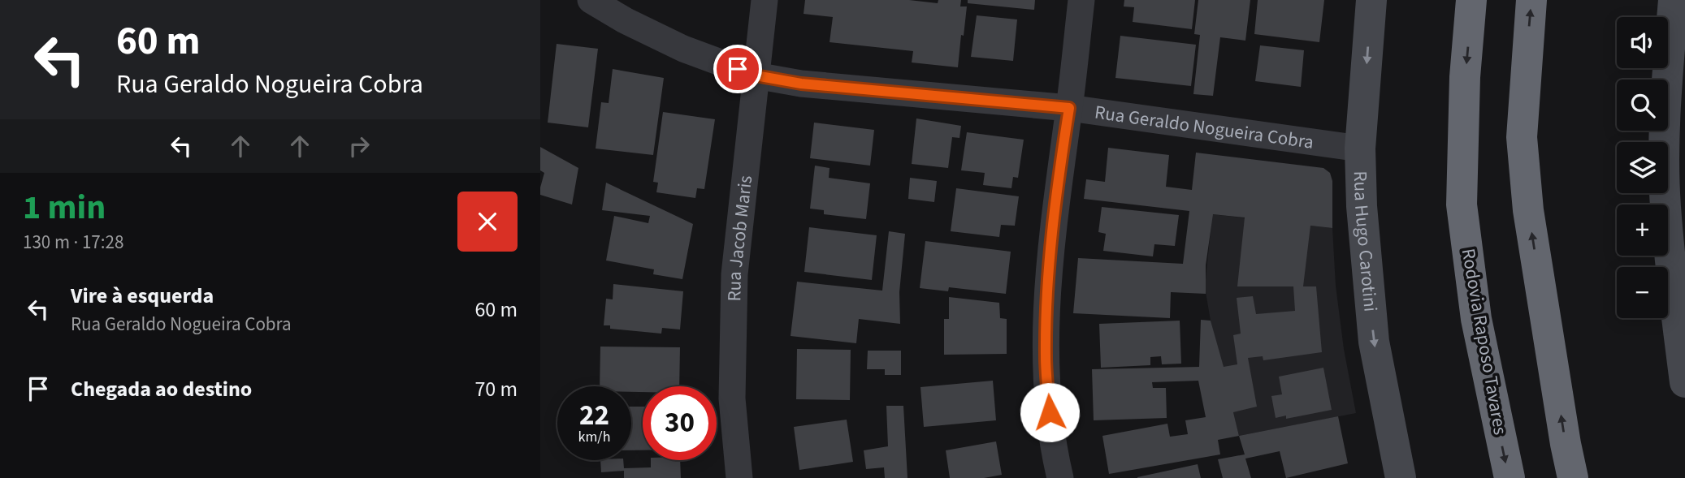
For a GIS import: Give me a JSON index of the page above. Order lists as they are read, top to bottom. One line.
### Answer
{"streets":{"highway":["Rodovia Raposo Tavares"],"main road":["Rua Hugo Carotini"],"street":["Rua Geraldo Nogueira Cobra","Rua Jacob Maris"]},"crossings":[["Rua Geraldo Nogueira Cobra","Rua Jacob Maris"],["Rua Geraldo Nogueira Cobra","Rua Hugo Carotini"]],"one_way":["Rua Hugo Carotini"],"page":{"turn":["60 m","Rua Geraldo Nogueira Cobra"],"map_buttons":["+","−"],"heading":["1 min","130 m · 17:28"],"list":[{"name":"Vire à esquerda","note":"Rua Geraldo Nogueira Cobra","value":"60 m"},{"name":"Chegada ao destino","value":"70 m"}],"speed":"22 km/h","limit":"30"}}
